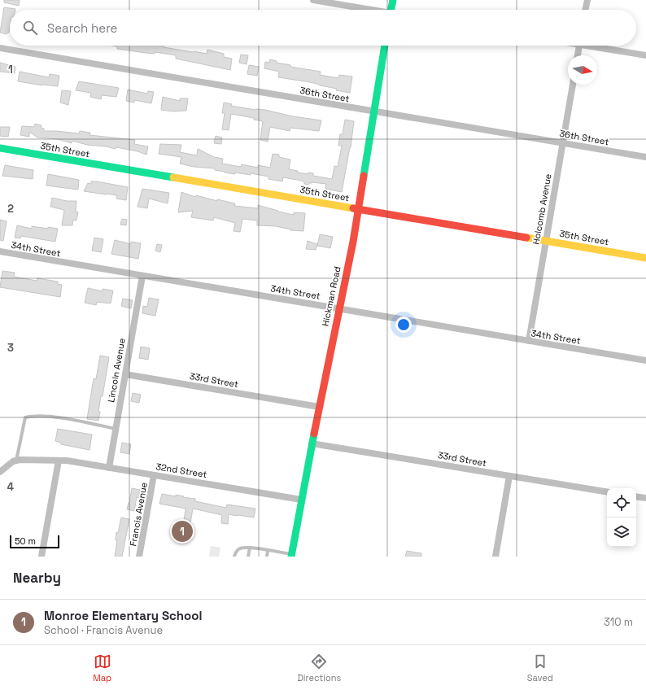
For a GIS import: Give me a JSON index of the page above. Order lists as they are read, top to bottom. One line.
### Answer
{"streets":{"street":["36th Street","35th Street","Holcomb Avenue","34th Street","Hickman Road","Lincoln Avenue","33rd Street","32nd Street","Francis Avenue"]},"crossings":[["36th Street","Holcomb Avenue"],["36th Street","Hickman Road"],["35th Street","Holcomb Avenue"],["35th Street","Hickman Road"],["Holcomb Avenue","34th Street"],["34th Street","Hickman Road"],["34th Street","Lincoln Avenue"],["Hickman Road","33rd Street"],["Hickman Road","32nd Street"],["Lincoln Avenue","33rd Street"],["Lincoln Avenue","32nd Street"],["32nd Street","Francis Avenue"]],"scale_bar":"50 m","north":"right","page":{"search":"Search here","pins":"1","scale":"50 m","heading":"Nearby","list":[{"mark":"1","name":"Monroe Elementary School","note":"School · Francis Avenue","value":"310 m"}],"nav":["Map","Directions","Saved"]},"grid":{"rows":["1","2","3","4"]}}
